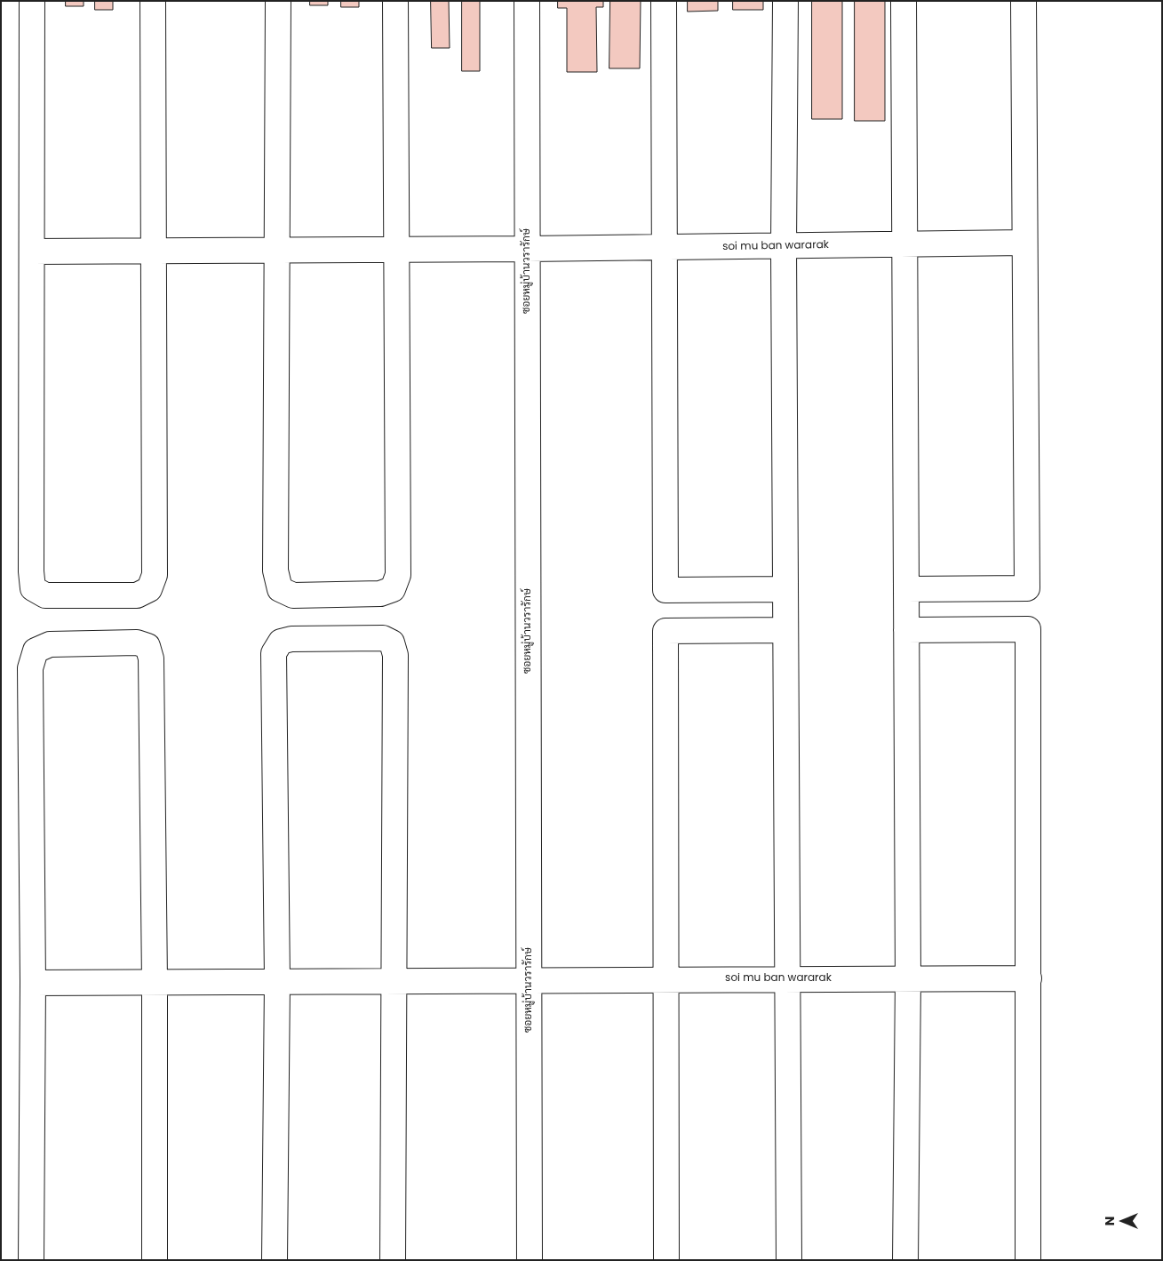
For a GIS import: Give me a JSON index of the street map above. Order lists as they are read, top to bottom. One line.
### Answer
{"streets":{"street":["soi mu ban wararak","ซอยหมู่บ้านวรารักษ์"]},"crossings":[["soi mu ban wararak","ซอยหมู่บ้านวรารักษ์"]],"north":"left"}
